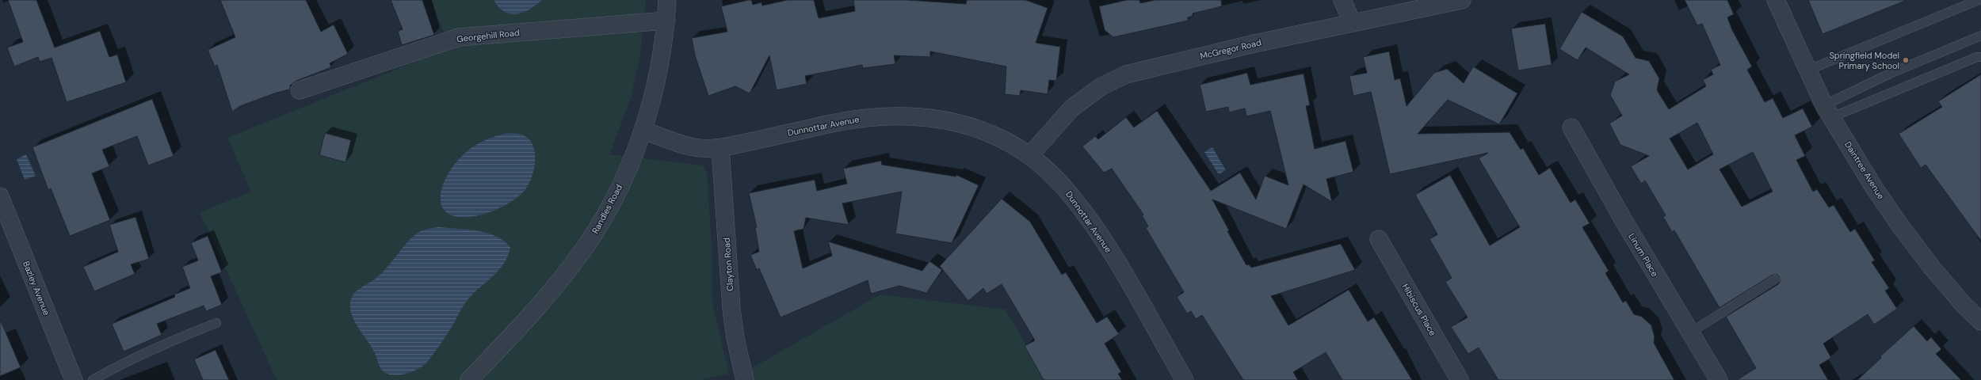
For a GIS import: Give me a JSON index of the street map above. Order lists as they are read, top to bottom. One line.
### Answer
{"streets":{"street":["Georgehill Road","McGregor Road","Dunnottar Avenue","Daintree Avenue","Randles Road","Linum Place","Clayton Road","Bazley Avenue","Hibiscus Place"]},"crossings":[["Georgehill Road","Randles Road"],["McGregor Road","Dunnottar Avenue"],["Dunnottar Avenue","Randles Road"],["Dunnottar Avenue","Clayton Road"]],"places":["Springfield Model Primary School"]}
